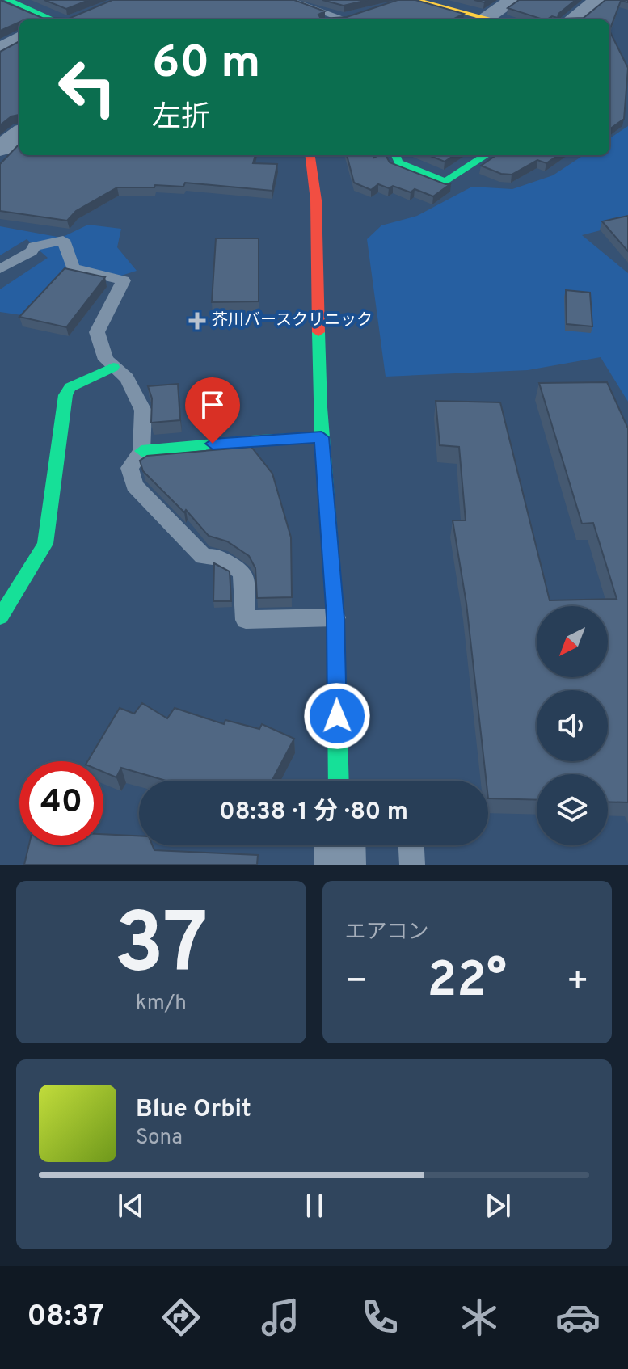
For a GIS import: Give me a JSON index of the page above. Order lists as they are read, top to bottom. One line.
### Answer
{"places":{"health":["芥川バースクリニック"]},"north":"bottom left","page":{"turn":["60 m","左折"],"limit":"40","trip":"08:38 · 1 分 · 80 m","tile":[["37","km/h"],"エアコン"],"heat":["−","22°","+"],"song":["Blue Orbit","Sona"],"tabs":"08:37"}}
